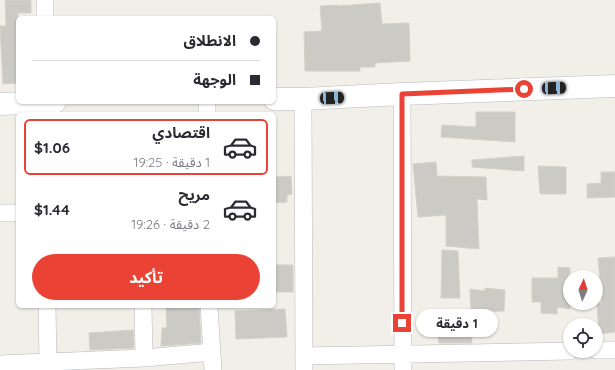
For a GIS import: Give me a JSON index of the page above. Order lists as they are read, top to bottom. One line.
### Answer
{"north":"top","page":{"banner":["الانطلاق","الوجهة"],"list":[{"name":"اقتصادي","note":"1 دقيقة · 19:25","value":"$1.06"},{"name":"مريح","note":"2 دقيقة · 19:26","value":"$1.44"}],"buttons":"تأكيد","bubble":"1 دقيقة"}}
